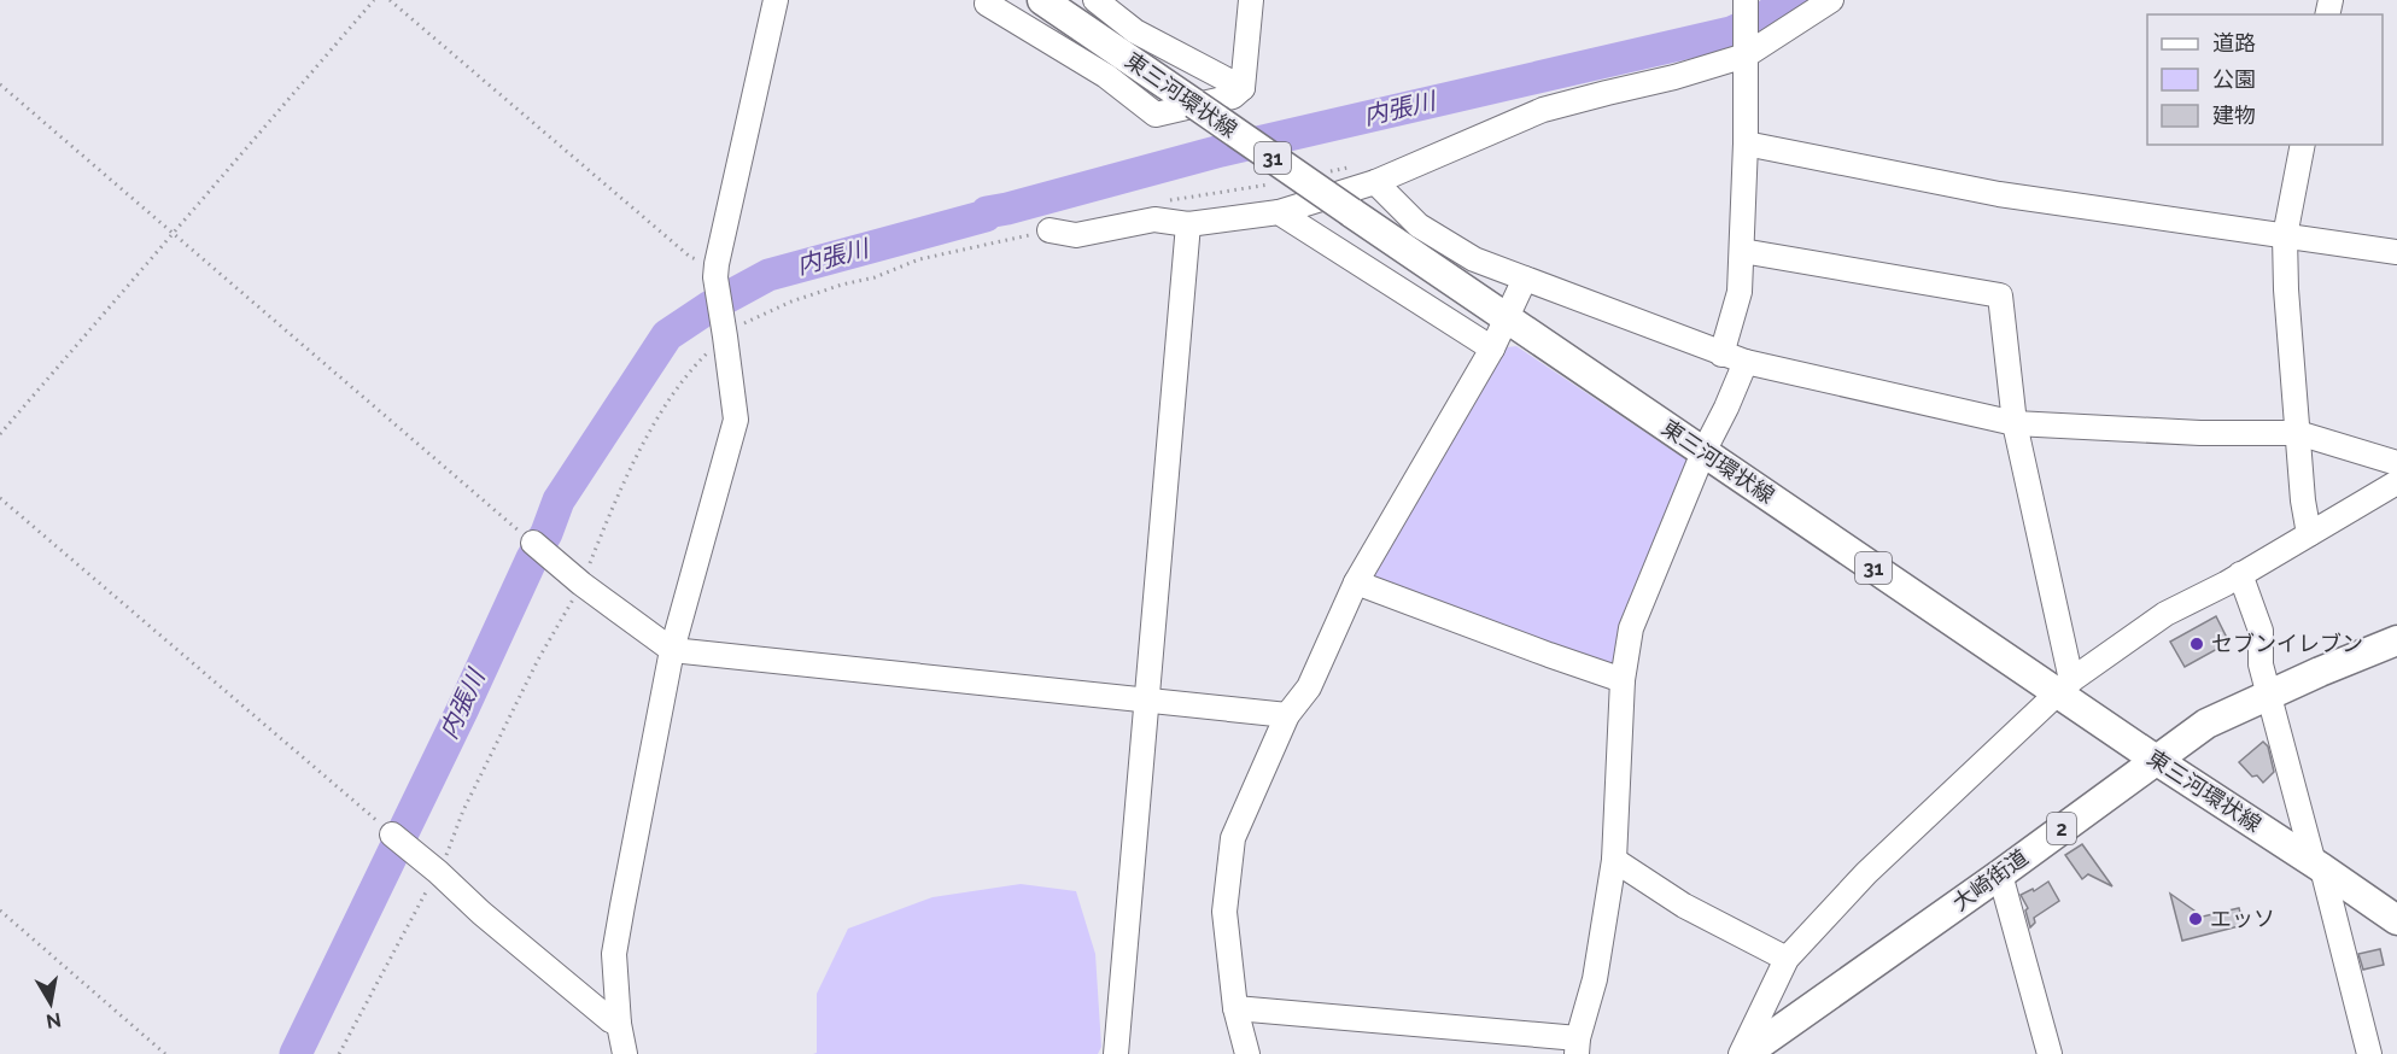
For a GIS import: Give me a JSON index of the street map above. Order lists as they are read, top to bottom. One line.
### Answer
{"streets":{"main road":["東三河環状線","31","2","大崎街道"]},"crossings":[["東三河環状線","大崎街道"]],"water":["内張川"],"places":["セブンイレブン","エッソ"],"legend":["道路","公園","建物"],"north":"bottom"}
